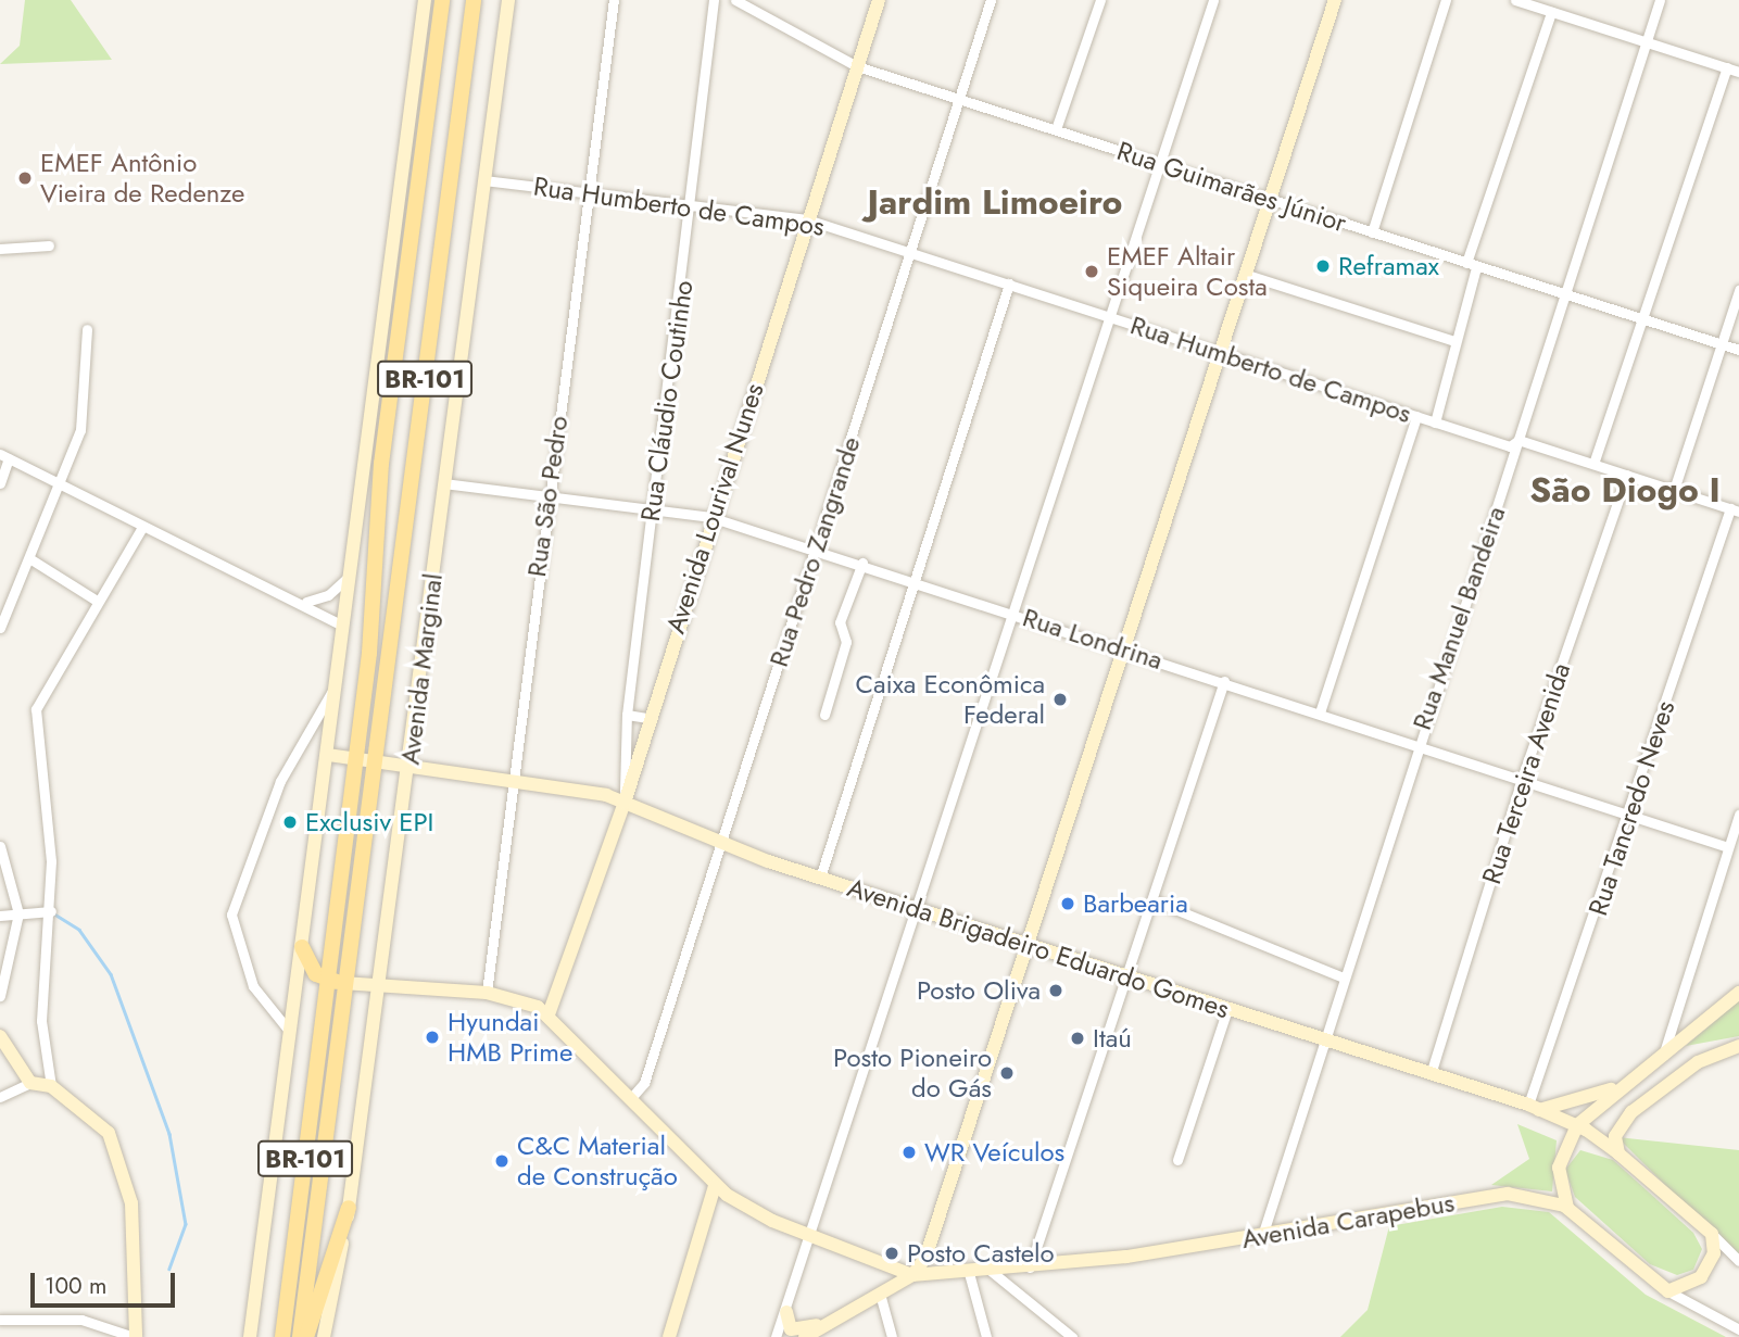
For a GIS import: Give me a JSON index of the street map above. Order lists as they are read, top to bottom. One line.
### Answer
{"streets":{"main road":["BR-101","Avenida Lourival Nunes","Avenida Marginal","Avenida Brigadeiro Eduardo Gomes","Avenida Carapebus"],"street":["Rua Guimarães Júnior","Rua Humberto de Campos","Rua Cláudio Coutinho","Rua São Pedro","Rua Pedro Zangrande","Rua Manuel Bandeira","Rua Londrina","Rua Terceira Avenida","Rua Tancredo Neves"]},"crossings":[["Rua Guimarães Júnior","Avenida Lourival Nunes"],["Rua Guimarães Júnior","Rua Pedro Zangrande"],["Rua Guimarães Júnior","Rua Manuel Bandeira"],["Rua Humberto de Campos","Rua Cláudio Coutinho"],["Rua Humberto de Campos","Rua São Pedro"],["Rua Humberto de Campos","Avenida Lourival Nunes"],["Rua Humberto de Campos","Rua Pedro Zangrande"],["Rua Humberto de Campos","Rua Manuel Bandeira"],["Rua Humberto de Campos","Avenida Marginal"],["Rua Humberto de Campos","Rua Terceira Avenida"],["Rua Humberto de Campos","Rua Tancredo Neves"],["BR-101","Avenida Brigadeiro Eduardo Gomes"],["Rua Cláudio Coutinho","Avenida Lourival Nunes"],["Rua Cláudio Coutinho","Rua Londrina"],["Rua Cláudio Coutinho","Avenida Brigadeiro Eduardo Gomes"],["Rua São Pedro","Rua Londrina"],["Rua São Pedro","Avenida Brigadeiro Eduardo Gomes"],["Avenida Lourival Nunes","Rua Londrina"],["Avenida Lourival Nunes","Avenida Brigadeiro Eduardo Gomes"],["Rua Pedro Zangrande","Rua Londrina"],["Rua Pedro Zangrande","Avenida Brigadeiro Eduardo Gomes"],["Rua Manuel Bandeira","Rua Londrina"],["Rua Manuel Bandeira","Avenida Brigadeiro Eduardo Gomes"],["Rua Manuel Bandeira","Avenida Carapebus"],["Rua Londrina","Avenida Marginal"],["Rua Londrina","Rua Terceira Avenida"],["Rua Londrina","Rua Tancredo Neves"],["Avenida Marginal","Avenida Brigadeiro Eduardo Gomes"],["Rua Terceira Avenida","Avenida Brigadeiro Eduardo Gomes"],["Rua Tancredo Neves","Avenida Brigadeiro Eduardo Gomes"]],"districts":["Jardim Limoeiro","São Diogo I"],"places":["EMEF Antônio Vieira de Redenze","Reframax","EMEF Altair Siqueira Costa","Caixa Econômica Federal","Exclusiv EPI","Barbearia","Posto Oliva","Hyundai HMB Prime","Itaú","Posto Pioneiro do Gás","WR Veículos","C&C Material de Construção","Posto Castelo"],"scale_bar":"100 m"}
